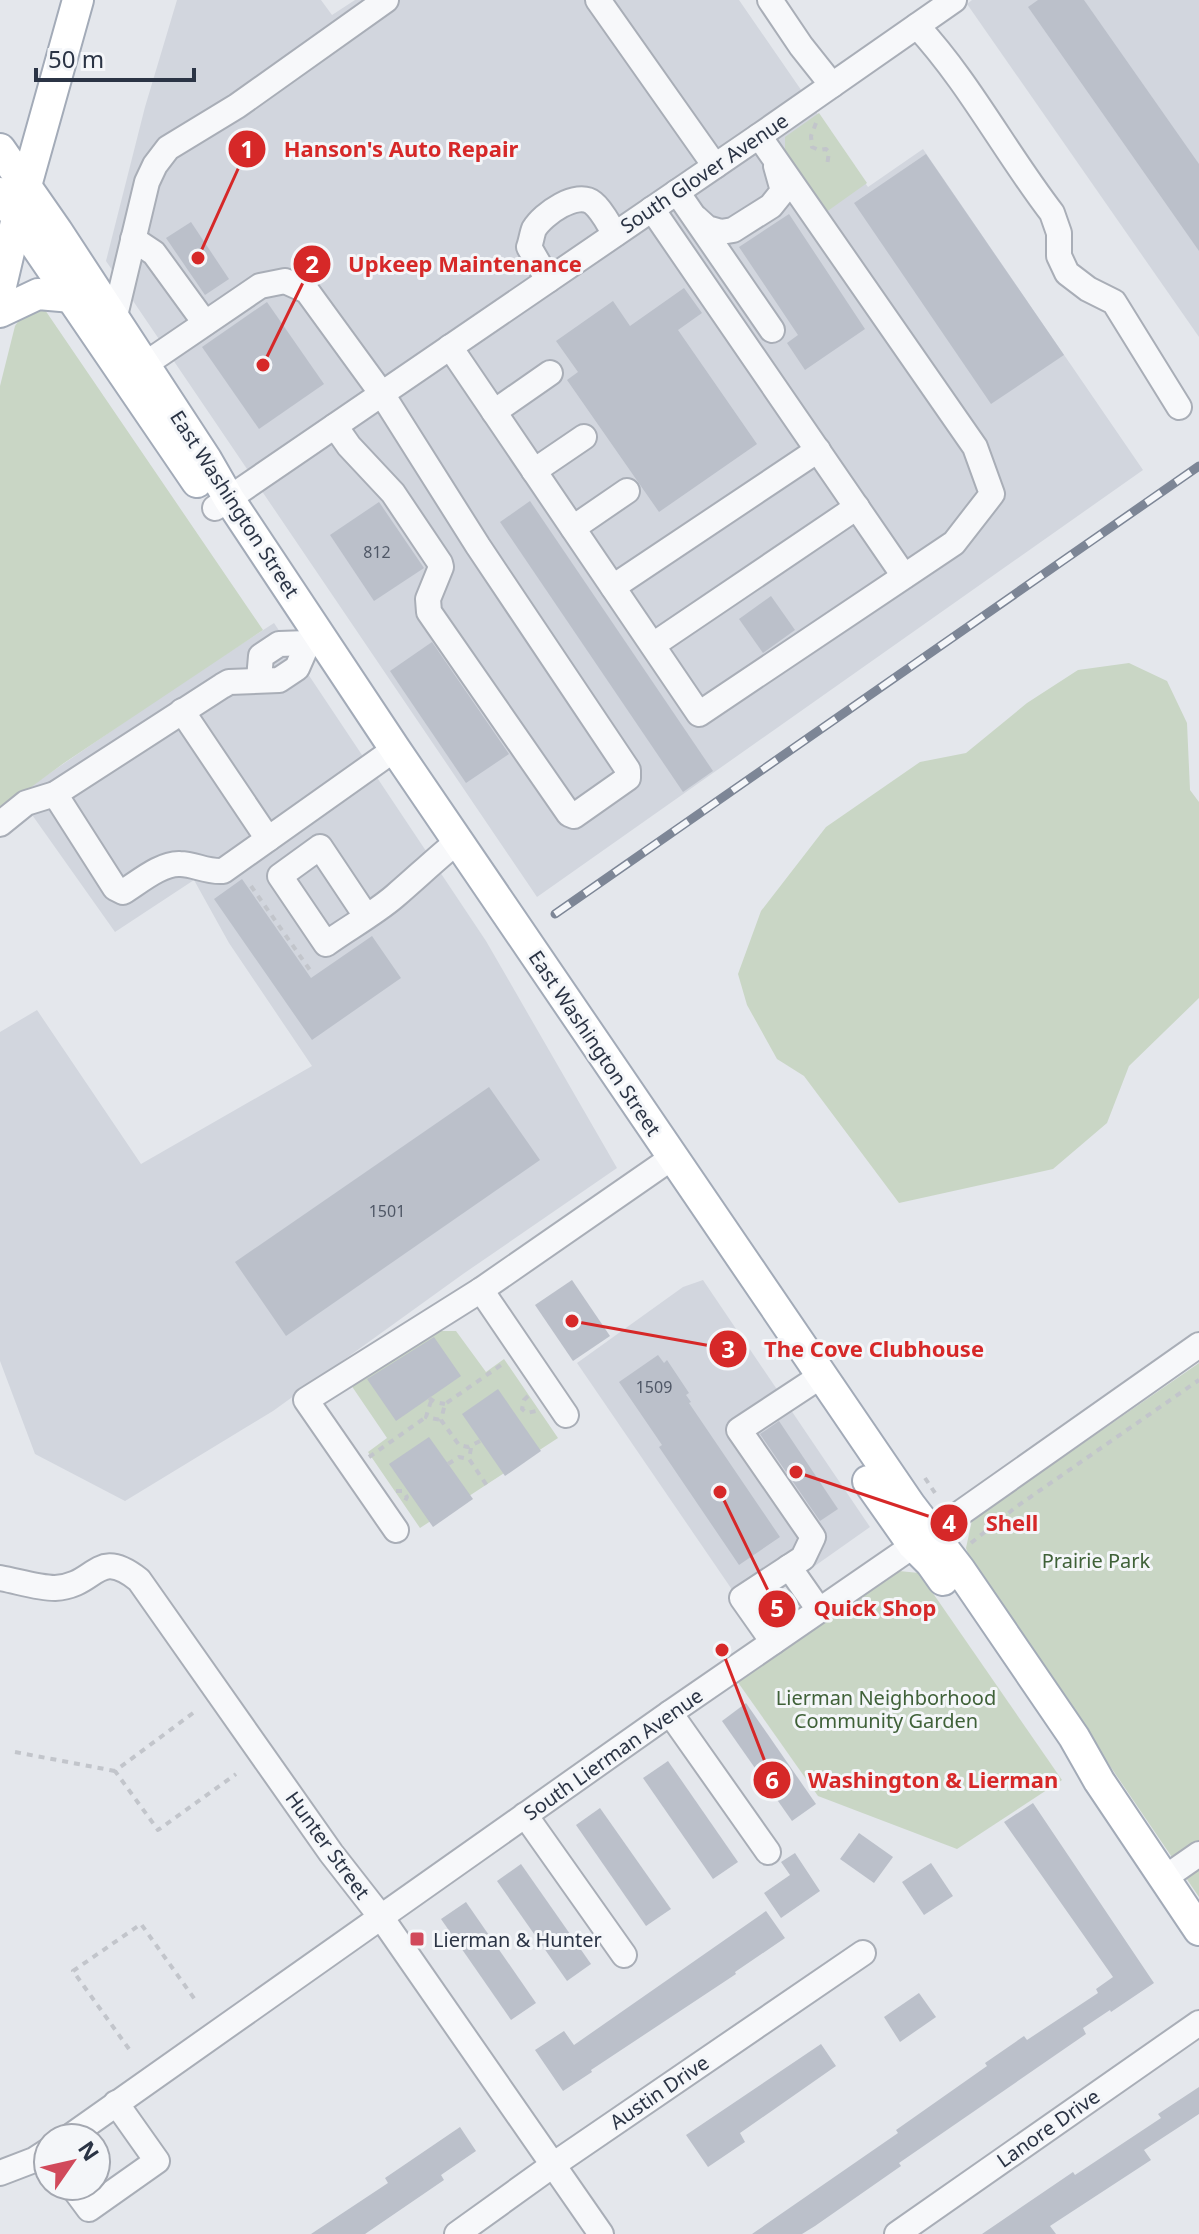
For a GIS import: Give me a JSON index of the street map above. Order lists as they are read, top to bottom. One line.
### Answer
{"streets":{"main road":["East Washington Street"],"street":["South Glover Avenue","South Lierman Avenue","Hunter Street","Austin Drive","Lanore Drive"]},"crossings":[["South Glover Avenue","East Washington Street"],["East Washington Street","South Lierman Avenue"],["South Lierman Avenue","Hunter Street"],["Hunter Street","Austin Drive"]],"parks":["Prairie Park","Lierman Neighborhood Community Garden"],"places":{"other":["Hanson's Auto Repair","Upkeep Maintenance","The Cove Clubhouse","Shell","Quick Shop","Washington & Lierman"],"transit":["Lierman & Hunter"]},"house_numbers":["812","1501","1509"],"scale_bar":"50 m","north":"top right"}
